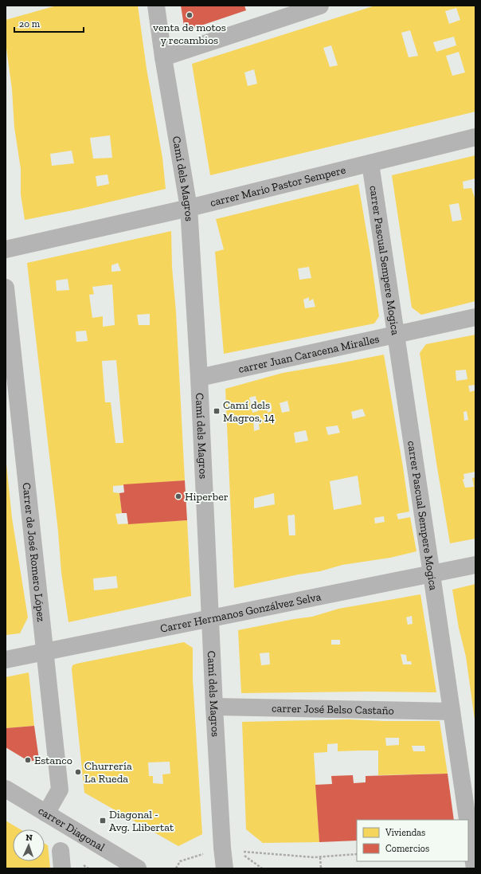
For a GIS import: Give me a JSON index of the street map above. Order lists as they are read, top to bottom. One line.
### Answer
{"streets":{"street":["Camí dels Magros","carrer Mario Pastor Sempere","carrer Pascual Sempere Mogica","carrer Juan Caracena Miralles","Carrer de José Romero López","Carrer Hermanos Gonzálvez Selva","carrer José Belso Castaño","carrer Diagonal"]},"crossings":[["Camí dels Magros","carrer Mario Pastor Sempere"],["Camí dels Magros","carrer Juan Caracena Miralles"],["Camí dels Magros","Carrer Hermanos Gonzálvez Selva"],["Camí dels Magros","carrer José Belso Castaño"],["carrer Mario Pastor Sempere","carrer Pascual Sempere Mogica"],["carrer Pascual Sempere Mogica","carrer Juan Caracena Miralles"],["carrer Pascual Sempere Mogica","Carrer Hermanos Gonzálvez Selva"],["carrer Pascual Sempere Mogica","carrer José Belso Castaño"],["Carrer de José Romero López","Carrer Hermanos Gonzálvez Selva"],["Carrer de José Romero López","carrer Diagonal"]],"places":{"other":["venta de motos y recambios","Hiperber","Estanco","Churrería La Rueda"],"transit":["Camí dels Magros, 14","Diagonal - Avg. Llibertat"]},"legend":["Viviendas","Comercios"],"scale_bar":"20 m","north":"top"}
